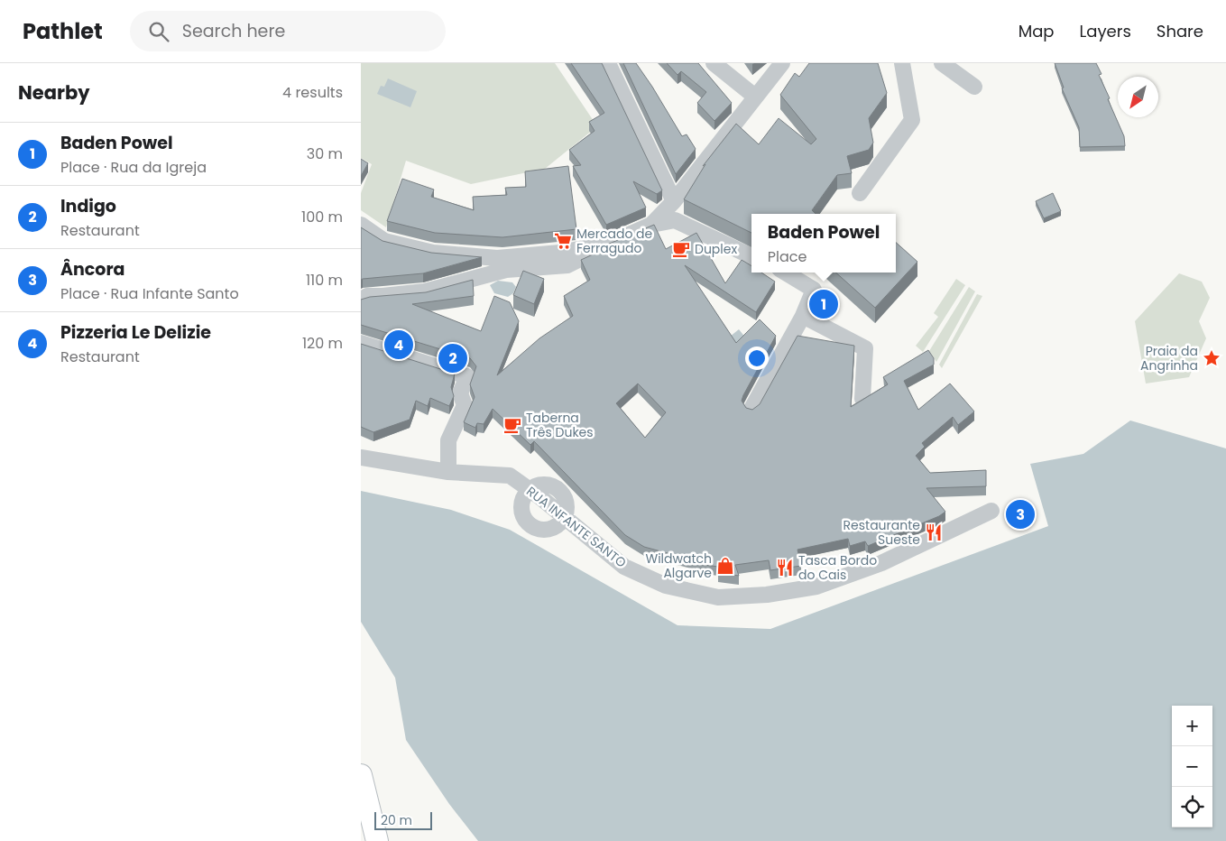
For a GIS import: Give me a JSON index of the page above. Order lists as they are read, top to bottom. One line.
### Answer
{"streets":{"street":["RUA INFANTE SANTO"]},"places":{"supermarket":["Mercado de Ferragudo"],"cafe":["Duplex","Taberna Três Dukes"],"place":["Praia da Angrinha"],"restaurant":["Restaurante Sueste","Tasca Bordo do Cais"],"shop":["Wildwatch Algarve"]},"scale_bar":"20 m","north":"bottom left","page":{"header":"Pathlet","search":"Search here","nav":["Map","Layers","Share"],"heading":["Nearby","4 results"],"list":[{"mark":"1","name":"Baden Powel","note":"Place · Rua da Igreja","value":"30 m"},{"mark":"2","name":"Indigo","note":"Restaurant","value":"100 m"},{"mark":"3","name":"Âncora","note":"Place · Rua Infante Santo","value":"110 m"},{"mark":"4","name":"Pizzeria Le Delizie","note":"Restaurant","value":"120 m"}],"popup":["Baden Powel","Place"],"pins":["1","4","2","3"],"map_buttons":["+","−"],"scale":"20 m"}}
